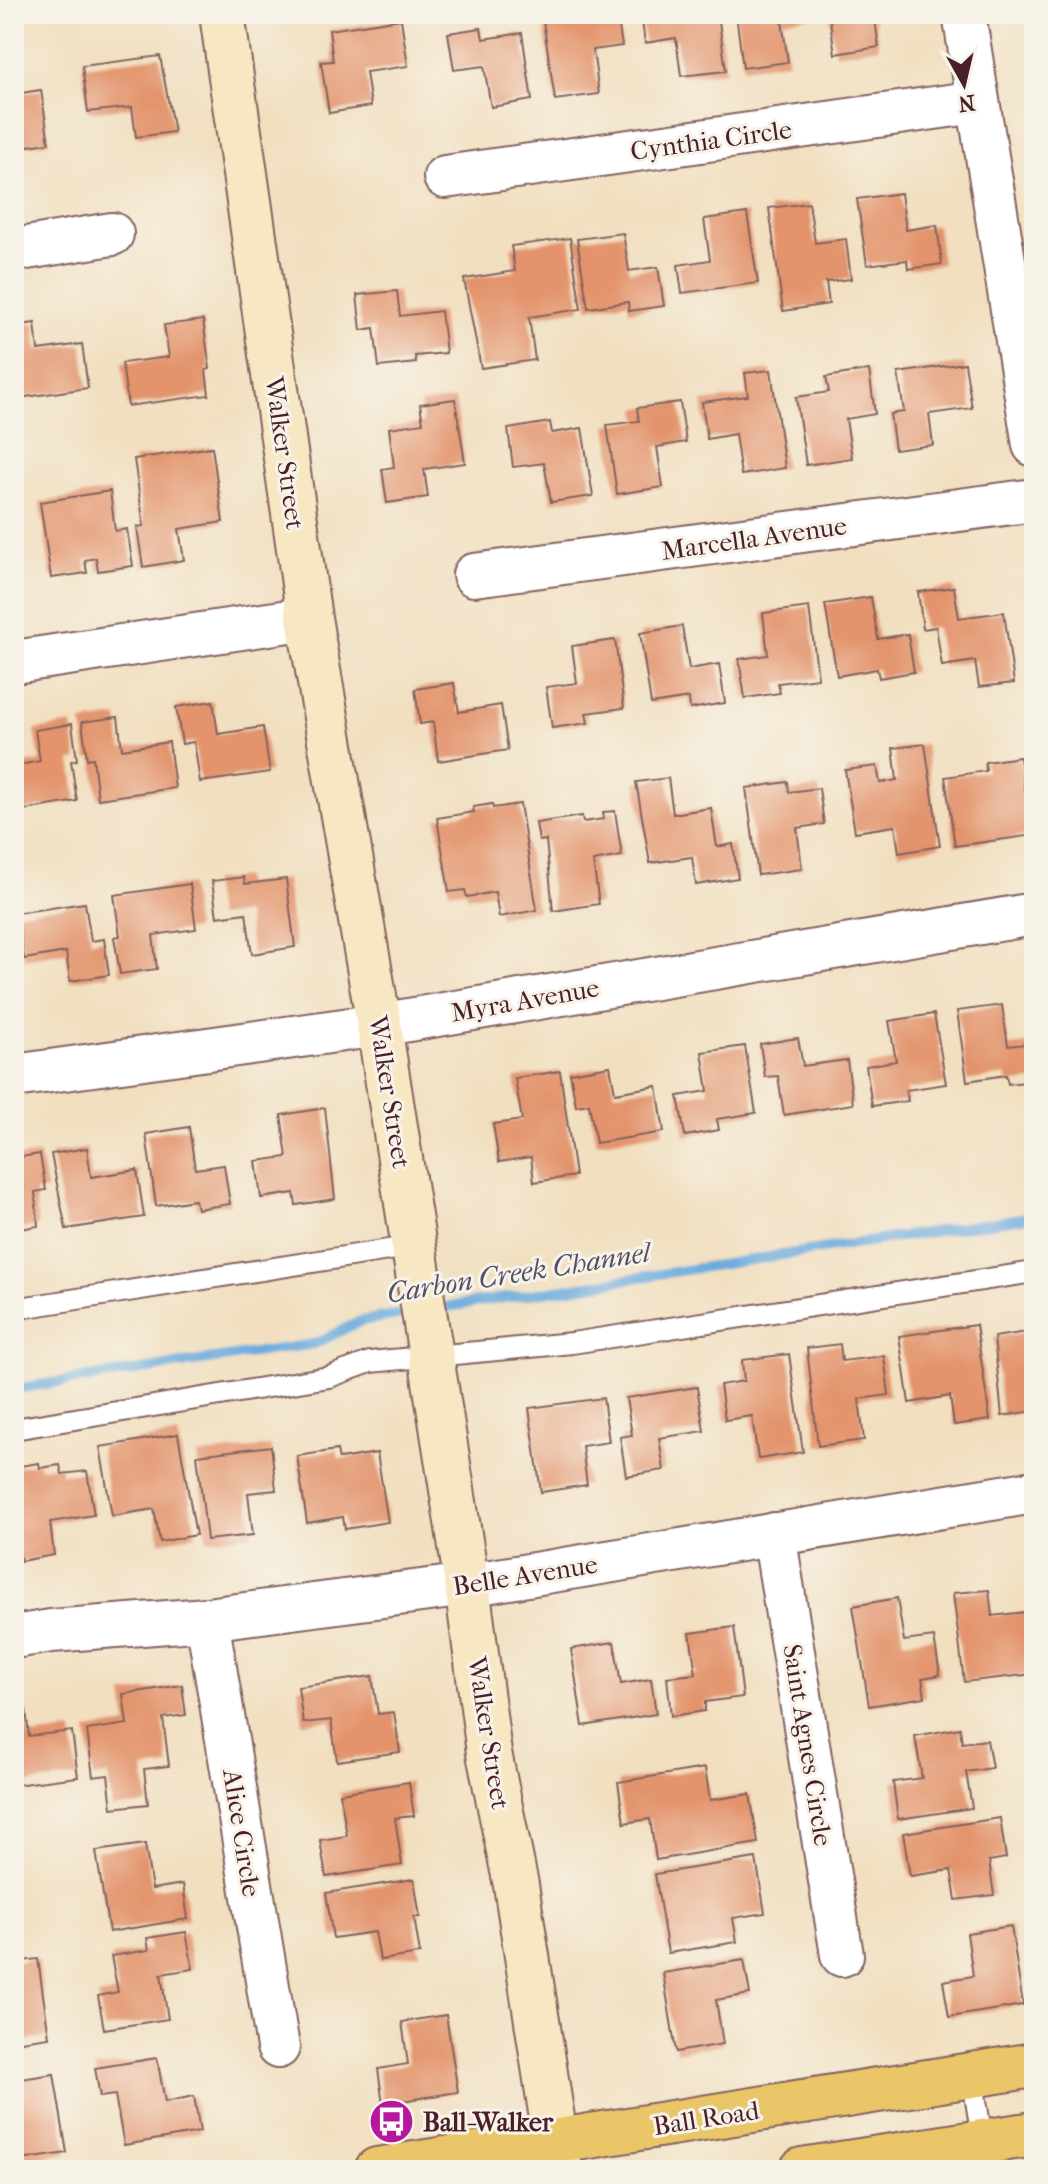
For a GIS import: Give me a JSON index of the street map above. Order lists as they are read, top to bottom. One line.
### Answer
{"streets":{"main road":["Walker Street","Ball Road"],"street":["Cynthia Circle","Marcella Avenue","Myra Avenue","Belle Avenue","Saint Agnes Circle","Alice Circle"]},"crossings":[["Walker Street","Myra Avenue"],["Walker Street","Belle Avenue"],["Walker Street","Ball Road"],["Belle Avenue","Saint Agnes Circle"],["Belle Avenue","Alice Circle"]],"water":["Carbon Creek Channel"],"places":{"bus stop":["Ball-Walker"]},"north":"bottom"}
